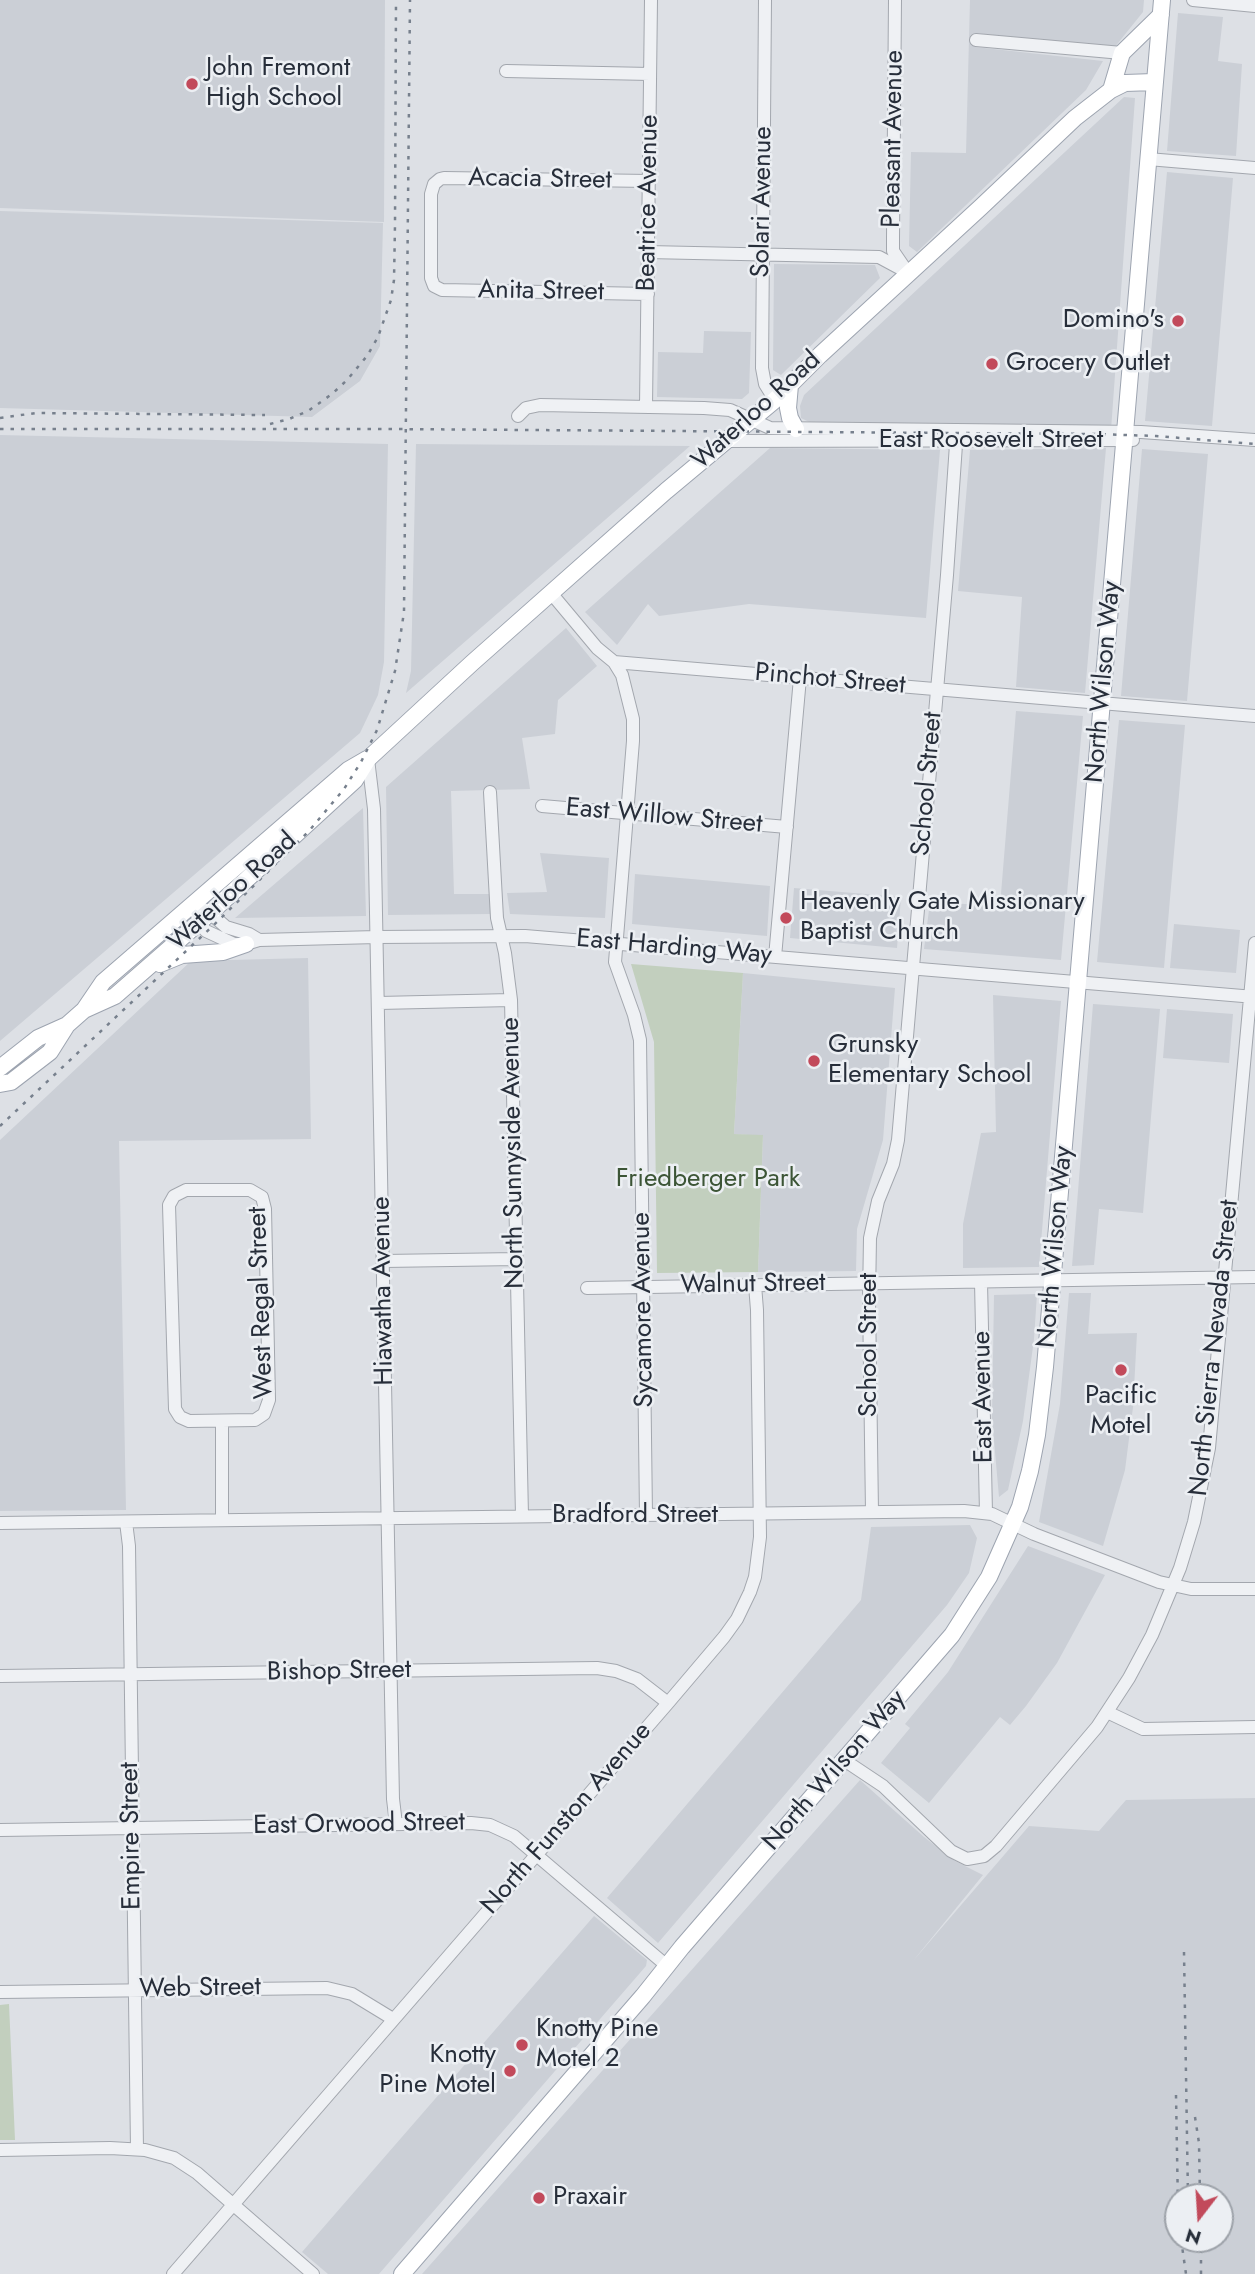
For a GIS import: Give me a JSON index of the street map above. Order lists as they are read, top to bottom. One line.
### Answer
{"streets":{"main road":["Waterloo Road","North Wilson Way"],"street":["Pleasant Avenue","Acacia Street","Solari Avenue","Beatrice Avenue","Anita Street","East Roosevelt Street","Pinchot Street","School Street","East Willow Street","East Harding Way","North Sunnyside Avenue","Walnut Street","Hiawatha Avenue","West Regal Street","Sycamore Avenue","North Sierra Nevada Street","East Avenue","Bradford Street","Bishop Street","North Funston Avenue","East Orwood Street","Empire Street","Web Street"]},"crossings":[["Pleasant Avenue","Waterloo Road"],["Acacia Street","Beatrice Avenue"],["Acacia Street","Anita Street"],["Solari Avenue","Waterloo Road"],["Beatrice Avenue","Anita Street"],["Beatrice Avenue","East Roosevelt Street"],["Waterloo Road","East Roosevelt Street"],["Waterloo Road","North Wilson Way"],["Waterloo Road","East Harding Way"],["Waterloo Road","Hiawatha Avenue"],["Waterloo Road","Sycamore Avenue"],["East Roosevelt Street","North Wilson Way"],["East Roosevelt Street","School Street"],["Pinchot Street","North Wilson Way"],["Pinchot Street","School Street"],["Pinchot Street","Sycamore Avenue"],["North Wilson Way","East Harding Way"],["North Wilson Way","Walnut Street"],["North Wilson Way","North Sierra Nevada Street"],["North Wilson Way","Bradford Street"],["North Wilson Way","East Orwood Street"],["School Street","East Harding Way"],["School Street","Walnut Street"],["School Street","Bradford Street"],["East Willow Street","Sycamore Avenue"],["East Harding Way","North Sunnyside Avenue"],["East Harding Way","Hiawatha Avenue"],["East Harding Way","Sycamore Avenue"],["East Harding Way","North Sierra Nevada Street"],["North Sunnyside Avenue","Bradford Street"],["Walnut Street","Sycamore Avenue"],["Walnut Street","North Sierra Nevada Street"],["Walnut Street","East Avenue"],["Walnut Street","North Funston Avenue"],["Hiawatha Avenue","Bradford Street"],["Hiawatha Avenue","Bishop Street"],["Hiawatha Avenue","East Orwood Street"],["Sycamore Avenue","Bradford Street"],["North Sierra Nevada Street","Bradford Street"],["East Avenue","Bradford Street"],["Bradford Street","North Funston Avenue"],["Bradford Street","Empire Street"],["Bishop Street","North Funston Avenue"],["Bishop Street","Empire Street"],["North Funston Avenue","East Orwood Street"],["North Funston Avenue","Web Street"],["East Orwood Street","Empire Street"],["Empire Street","Web Street"]],"parks":["Friedberger Park"],"places":["John Fremont High School","Domino's","Grocery Outlet","Heavenly Gate Missionary Baptist Church","Grunsky Elementary School","Pacific Motel","Knotty Pine Motel 2","Knotty Pine Motel","Praxair"],"north":"bottom"}
